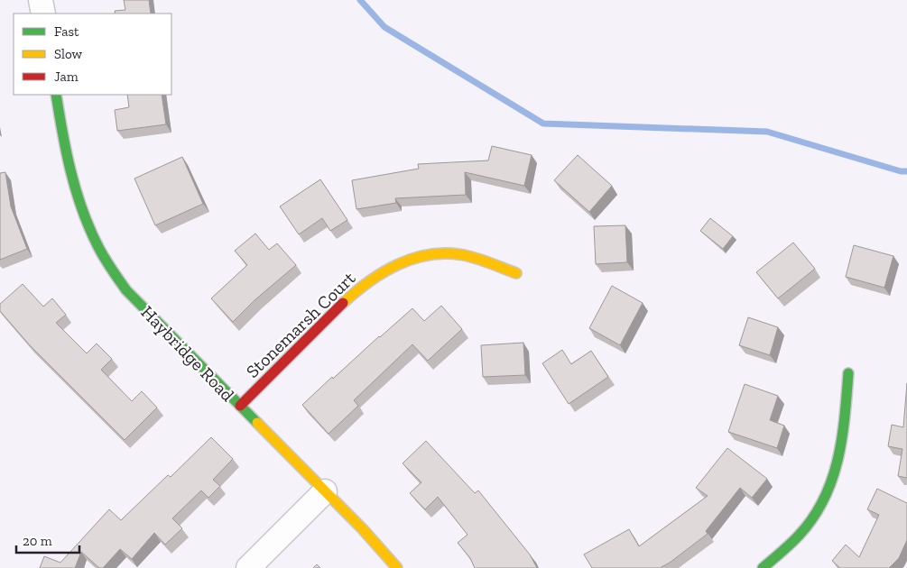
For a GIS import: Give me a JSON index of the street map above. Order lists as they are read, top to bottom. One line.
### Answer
{"streets":{"street":["Stonemarsh Court","Haybridge Road"]},"crossings":[["Stonemarsh Court","Haybridge Road"]],"legend":["Fast","Slow","Jam"],"scale_bar":"20 m"}
